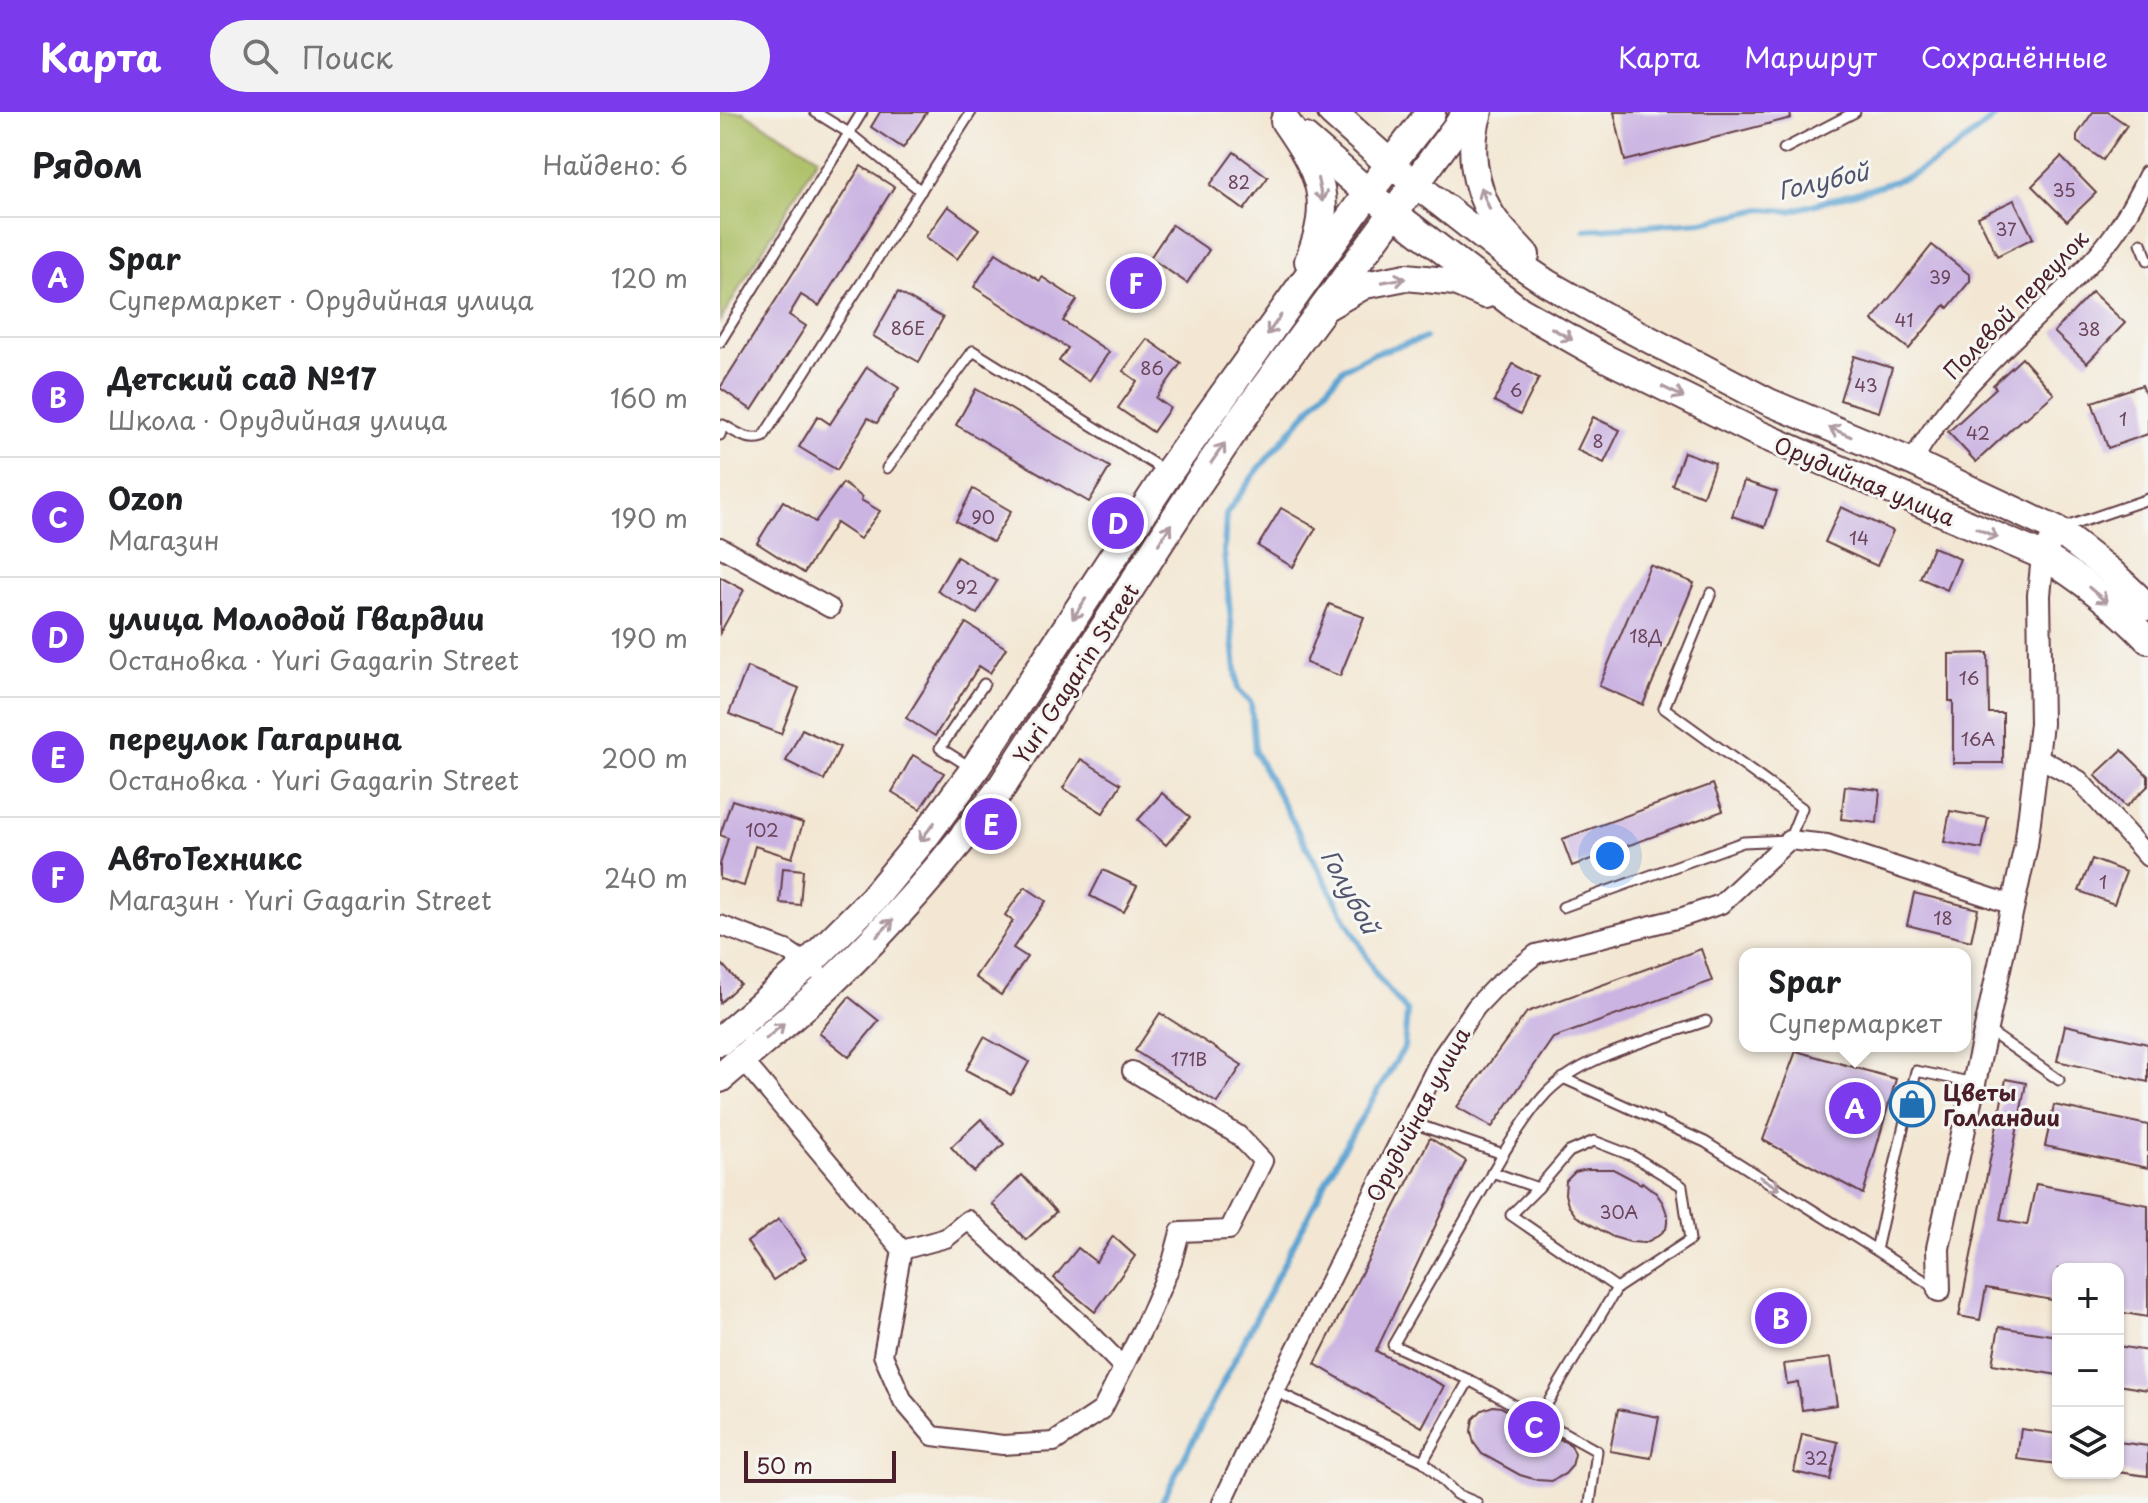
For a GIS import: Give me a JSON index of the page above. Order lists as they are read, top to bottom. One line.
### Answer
{"streets":{"main road":["Орудийная улица","Yuri Gagarin Street"],"street":["Полевой переулок"]},"crossings":[["Полевой переулок","Орудийная улица"],["Орудийная улица","Yuri Gagarin Street"]],"water":["Голубой"],"places":{"shop":["Цветы Голландии"]},"house_numbers":["82","35","37","39","41","86Е","38","86","43","6","1","42","8","90","14","92","18Д","16","16А","102","1","18","171В","30А","32"],"scale_bar":"50 m","page":{"header":"Карта","search":"Поиск","nav":["Карта","Маршрут","Сохранённые"],"heading":["Рядом","Найдено: 6"],"list":[{"mark":"A","name":"Spar","note":"Супермаркет · Орудийная улица","value":"120 m"},{"mark":"B","name":"Детский сад №17","note":"Школа · Орудийная улица","value":"160 m"},{"mark":"C","name":"Ozon","note":"Магазин","value":"190 m"},{"mark":"D","name":"улица Молодой Гвардии","note":"Остановка · Yuri Gagarin Street","value":"190 m"},{"mark":"E","name":"переулок Гагарина","note":"Остановка · Yuri Gagarin Street","value":"200 m"},{"mark":"F","name":"АвтоТехникс","note":"Магазин · Yuri Gagarin Street","value":"240 m"}],"pins":["F","D","E","A","B","C"],"popup":["Spar","Супермаркет"],"map_buttons":["+","−"],"scale":"50 m"}}
